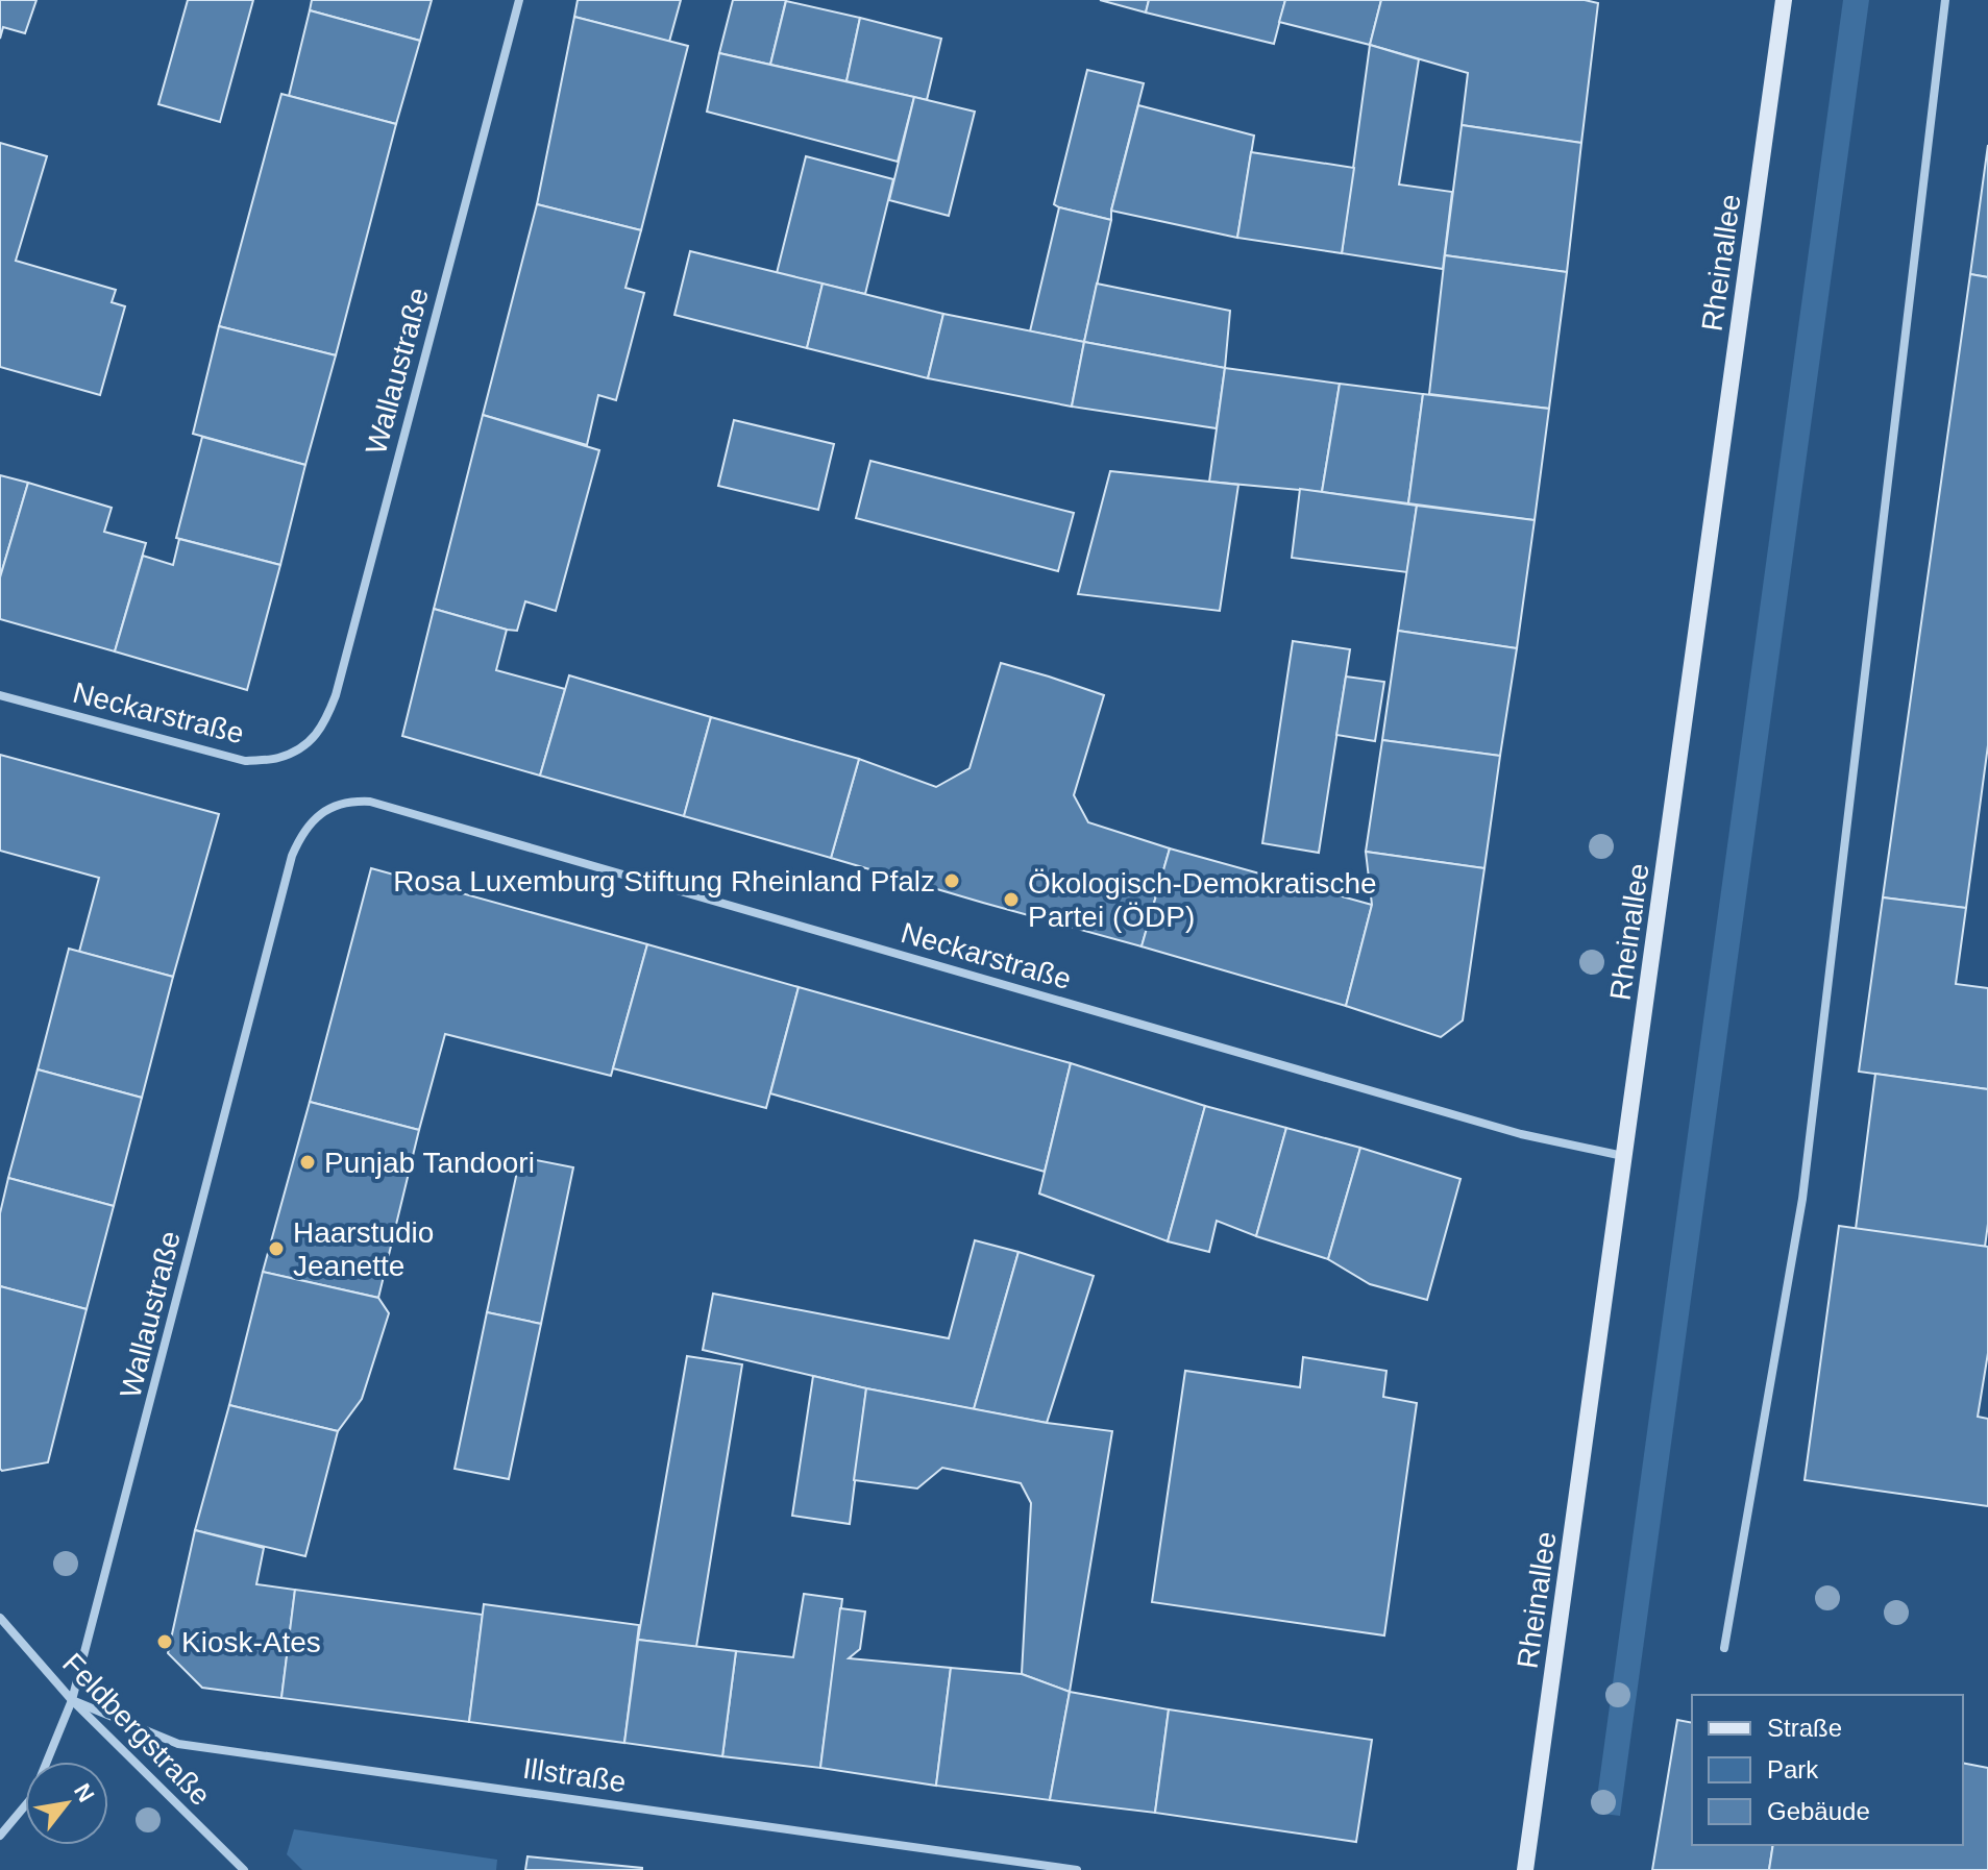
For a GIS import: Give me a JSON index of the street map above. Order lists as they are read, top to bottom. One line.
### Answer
{"streets":{"main road":["Rheinallee"],"street":["Wallaustraße","Neckarstraße","Feldbergstraße","Illstraße"]},"crossings":[["Rheinallee","Neckarstraße"],["Wallaustraße","Neckarstraße"],["Wallaustraße","Feldbergstraße"],["Wallaustraße","Illstraße"],["Feldbergstraße","Illstraße"]],"places":["Rosa Luxemburg Stiftung Rheinland Pfalz","Ökologisch-Demokratische Partei (ÖDP)","Punjab Tandoori","Haarstudio Jeanette","Kiosk-Ates"],"legend":["Straße","Park","Gebäude"],"north":"top right"}
